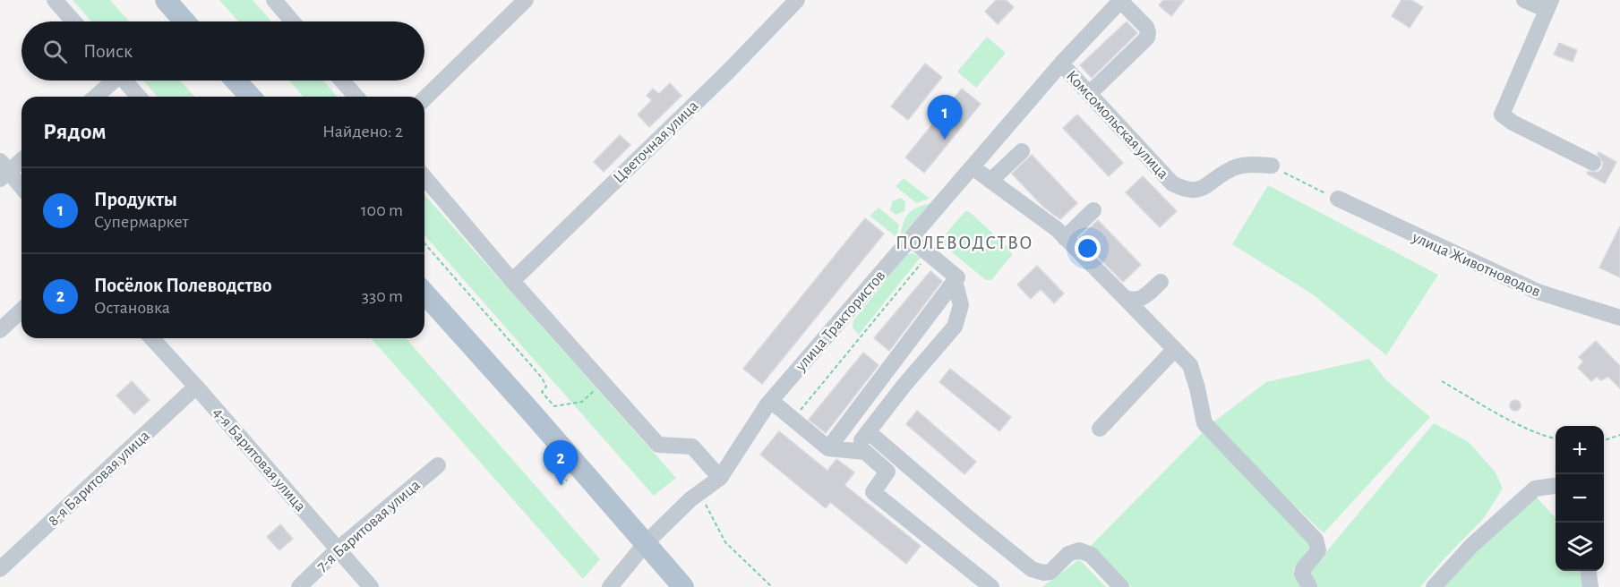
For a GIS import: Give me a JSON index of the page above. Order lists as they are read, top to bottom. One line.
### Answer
{"streets":{"street":["Комсомольская улица","Цветочная улица","улица Животноводов","улица Трактористов","4-я Баритовая улица","8-я Баритовая улица","7-я Баритовая улица"]},"crossings":[["Комсомольская улица","улица Трактористов"],["4-я Баритовая улица","8-я Баритовая улица"],["4-я Баритовая улица","7-я Баритовая улица"]],"districts":["ПОЛЕВОДСТВО"],"page":{"search":"Поиск","pins":["1","2"],"heading":["Рядом","Найдено: 2"],"list":[{"mark":"1","name":"Продукты","note":"Супермаркет","value":"100 m"},{"mark":"2","name":"Посёлок Полеводство","note":"Остановка","value":"330 m"}],"map_buttons":["+","−"]}}
